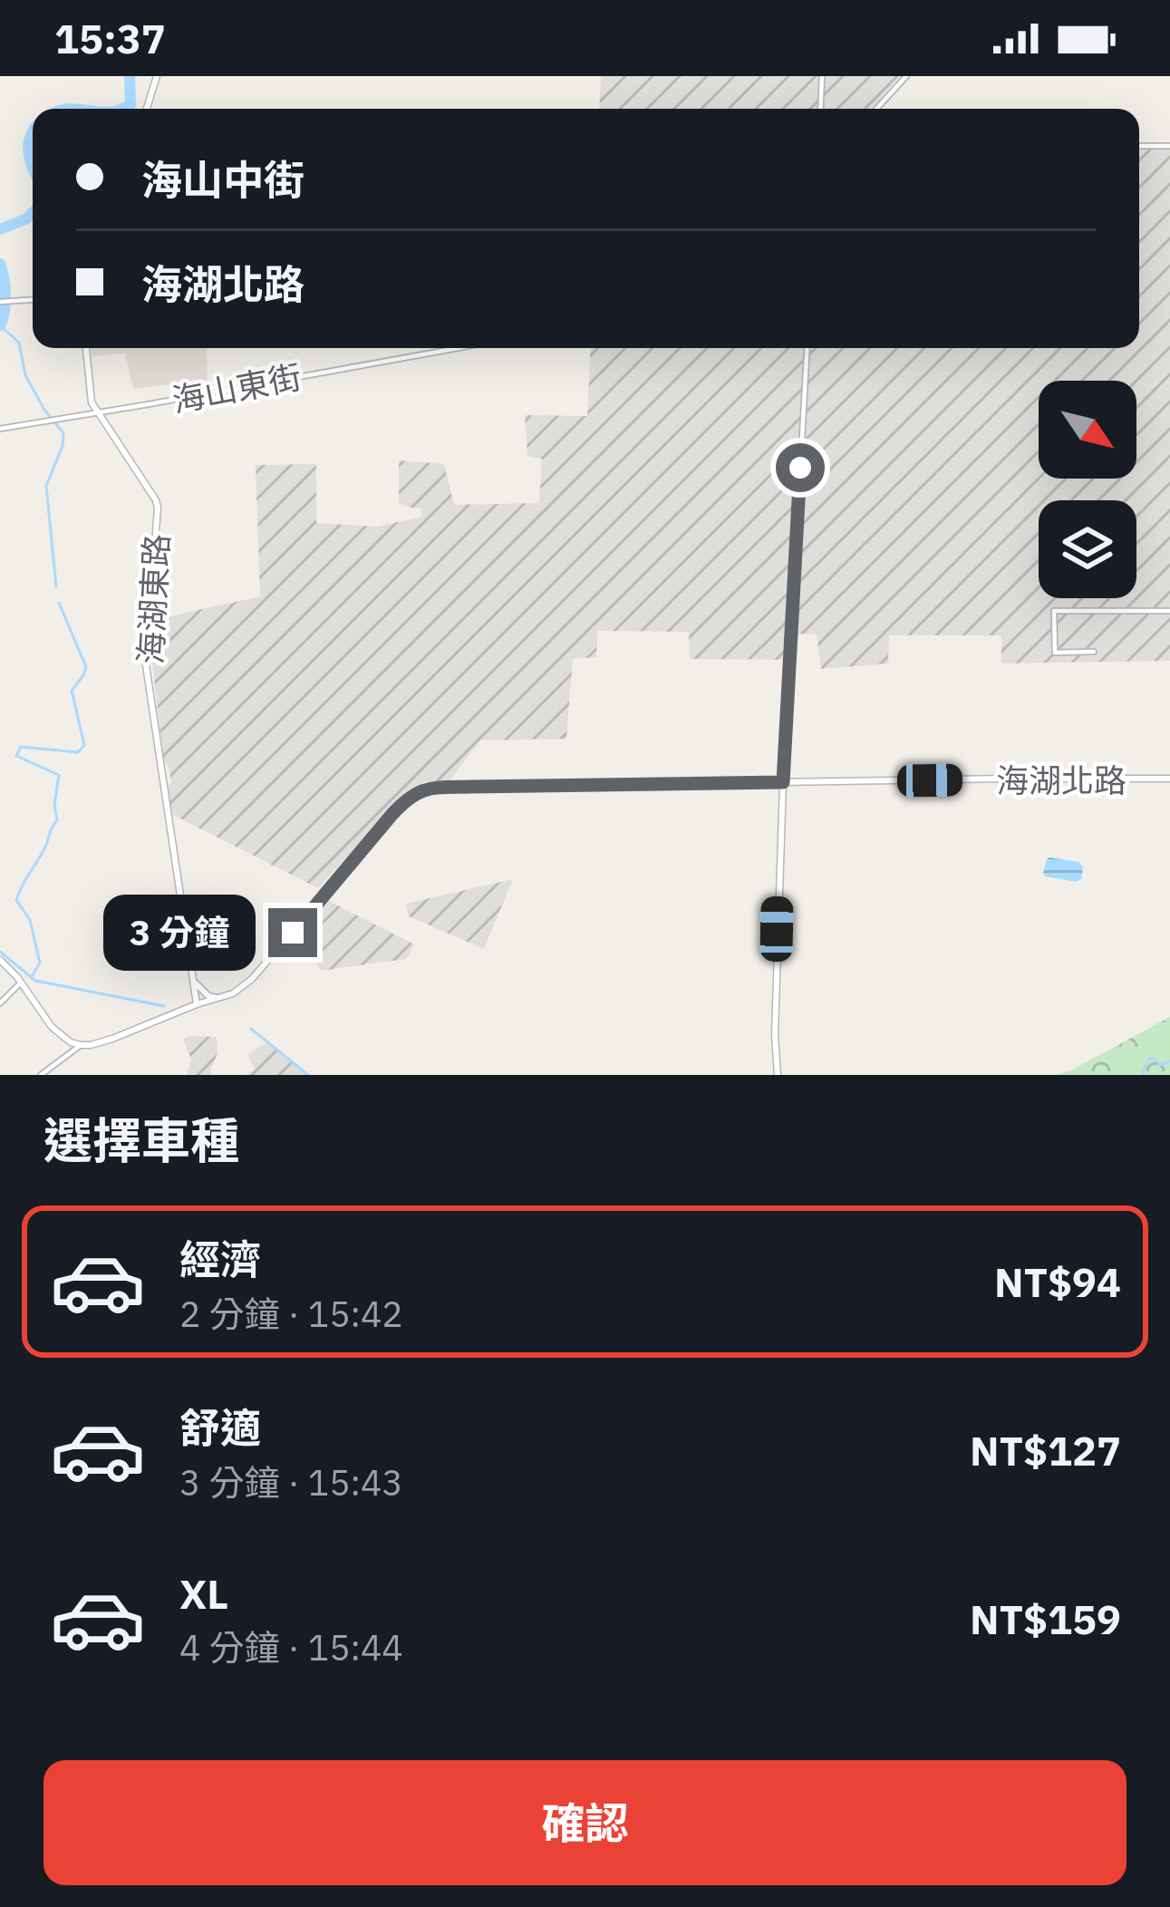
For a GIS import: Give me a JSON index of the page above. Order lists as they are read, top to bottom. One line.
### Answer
{"streets":{"street":["海山東街","海湖東路","海湖北路"]},"crossings":[["海山東街","海湖東路"],["海湖東路","海湖北路"]],"north":"bottom right","page":{"status":"15:37","banner":["海山中街","海湖北路"],"bubble":"3 分鐘","heading":"選擇車種","list":[{"name":"經濟","note":"2 分鐘 · 15:42","value":"NT$94"},{"name":"舒適","note":"3 分鐘 · 15:43","value":"NT$127"},{"name":"XL","note":"4 分鐘 · 15:44","value":"NT$159"}],"buttons":"確認"}}
